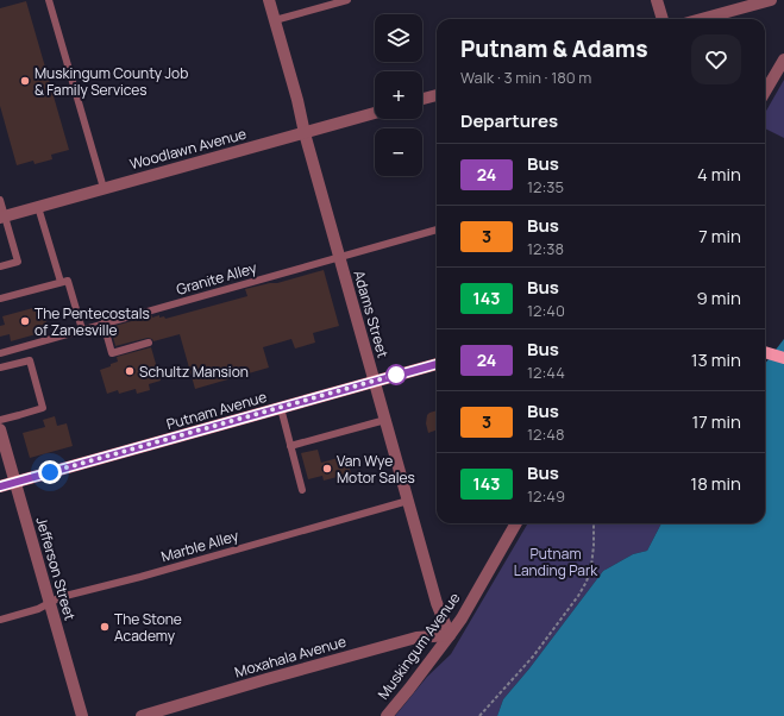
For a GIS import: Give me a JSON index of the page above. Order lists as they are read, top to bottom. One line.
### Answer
{"streets":{"main road":["Putnam Avenue"],"street":["Woodlawn Avenue","Adams Street","Jefferson Street","Muskingum Avenue","Moxahala Avenue"],"lane":["Granite Alley","Marble Alley"]},"crossings":[["Woodlawn Avenue","Adams Street"],["Granite Alley","Adams Street"],["Adams Street","Putnam Avenue"],["Adams Street","Marble Alley"],["Adams Street","Muskingum Avenue"],["Adams Street","Moxahala Avenue"],["Putnam Avenue","Jefferson Street"],["Marble Alley","Jefferson Street"],["Muskingum Avenue","Moxahala Avenue"]],"parks":["Putnam Landing Park"],"places":["Muskingum County Job & Family Services","The Pentecostals of Zanesville","Schultz Mansion","Van Wye Motor Sales","The Stone Academy"],"lines":["bus line 24"],"page":{"map_buttons":["+","−"],"heading":[["Putnam & Adams","Walk · 3 min · 180 m"],"Departures"],"list":[{"mark":"24","name":"Bus","note":"12:35","value":"4 min"},{"mark":"3","name":"Bus","note":"12:38","value":"7 min"},{"mark":"143","name":"Bus","note":"12:40","value":"9 min"},{"mark":"24","name":"Bus","note":"12:44","value":"13 min"},{"mark":"3","name":"Bus","note":"12:48","value":"17 min"},{"mark":"143","name":"Bus","note":"12:49","value":"18 min"}]}}
